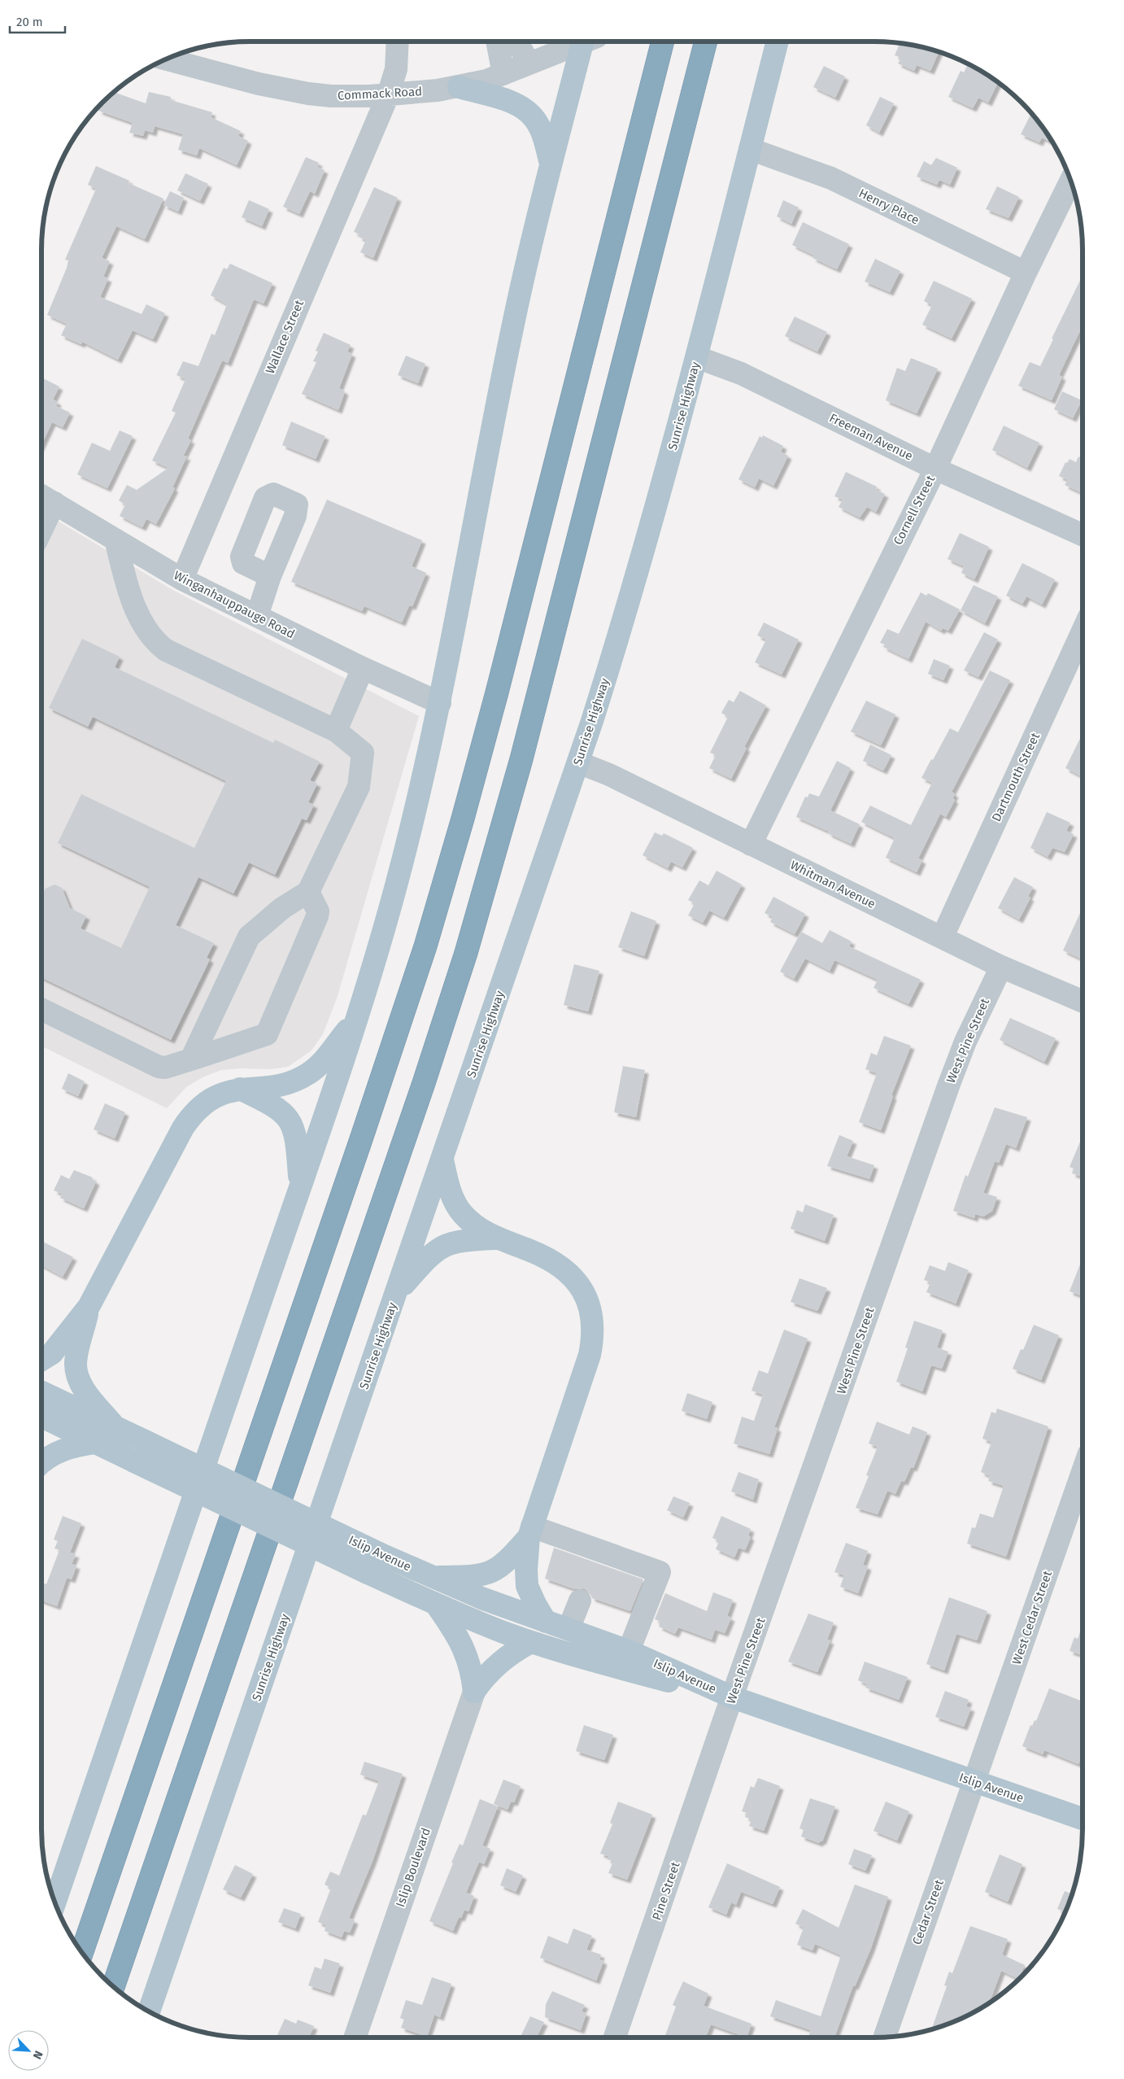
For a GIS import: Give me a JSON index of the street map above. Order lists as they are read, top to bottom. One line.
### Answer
{"streets":{"main road":["Sunrise Highway","Islip Avenue"],"street":["Commack Road","Henry Place","Wallace Street","Freeman Avenue","Cornell Street","Winganhauppauge Road","Dartmouth Street","Whitman Avenue","West Pine Street","West Cedar Street","Islip Boulevard","Pine Street","Cedar Street"]},"crossings":[["Commack Road","Wallace Street"],["Henry Place","Sunrise Highway"],["Henry Place","Cornell Street"],["Wallace Street","Winganhauppauge Road"],["Sunrise Highway","Freeman Avenue"],["Sunrise Highway","Whitman Avenue"],["Freeman Avenue","Cornell Street"],["Cornell Street","Whitman Avenue"],["Dartmouth Street","Whitman Avenue"],["Whitman Avenue","West Pine Street"],["West Pine Street","Islip Avenue"],["West Pine Street","Pine Street"],["Islip Avenue","West Cedar Street"],["Islip Avenue","Cedar Street"],["West Cedar Street","Cedar Street"]],"scale_bar":"20 m","north":"bottom right"}
